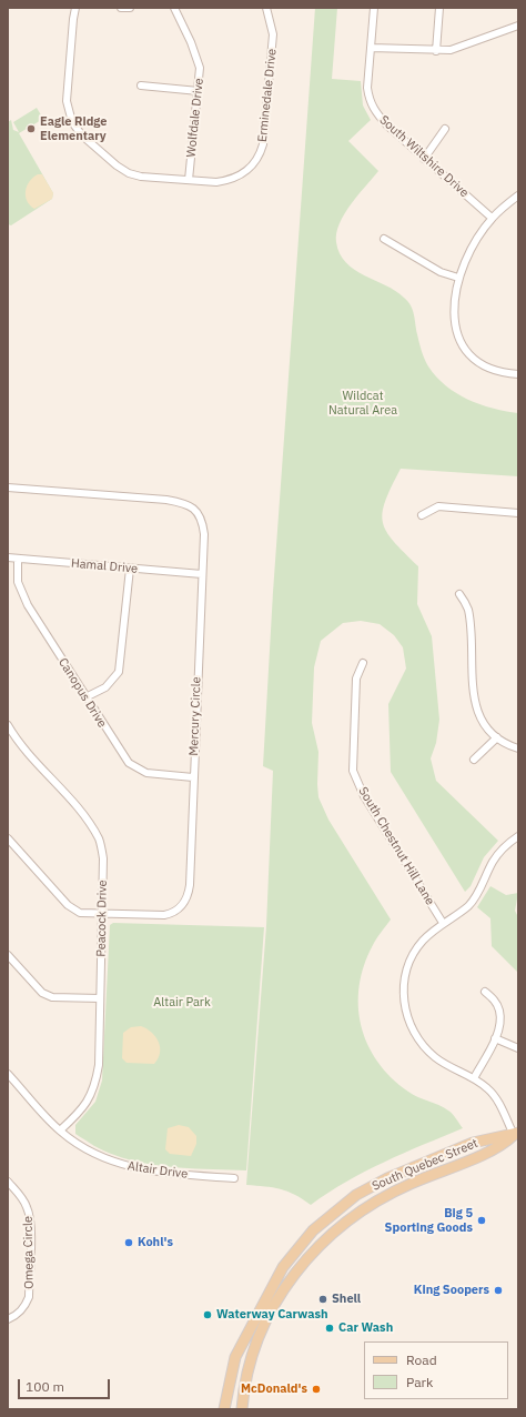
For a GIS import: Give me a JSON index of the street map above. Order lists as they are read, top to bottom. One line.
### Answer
{"streets":{"main road":["South Quebec Street"],"street":["Erminedale Drive","Wolfdale Drive","South Wiltshire Drive","Hamal Drive","Canopus Drive","Mercury Circle","South Chestnut Hill Lane","Peacock Drive","Altair Drive","Omega Circle"]},"crossings":[["Erminedale Drive","Wolfdale Drive"],["Hamal Drive","Canopus Drive"],["Hamal Drive","Mercury Circle"],["Canopus Drive","Mercury Circle"],["Mercury Circle","Peacock Drive"],["Peacock Drive","Altair Drive"]],"parks":["Wildcat Natural Area","Altair Park"],"places":["Eagle Ridge Elementary","Big 5 Sporting Goods","Kohl's","King Soopers","Shell","Waterway Carwash","Car Wash","McDonald's"],"legend":["Road","Park"],"scale_bar":"100 m"}
